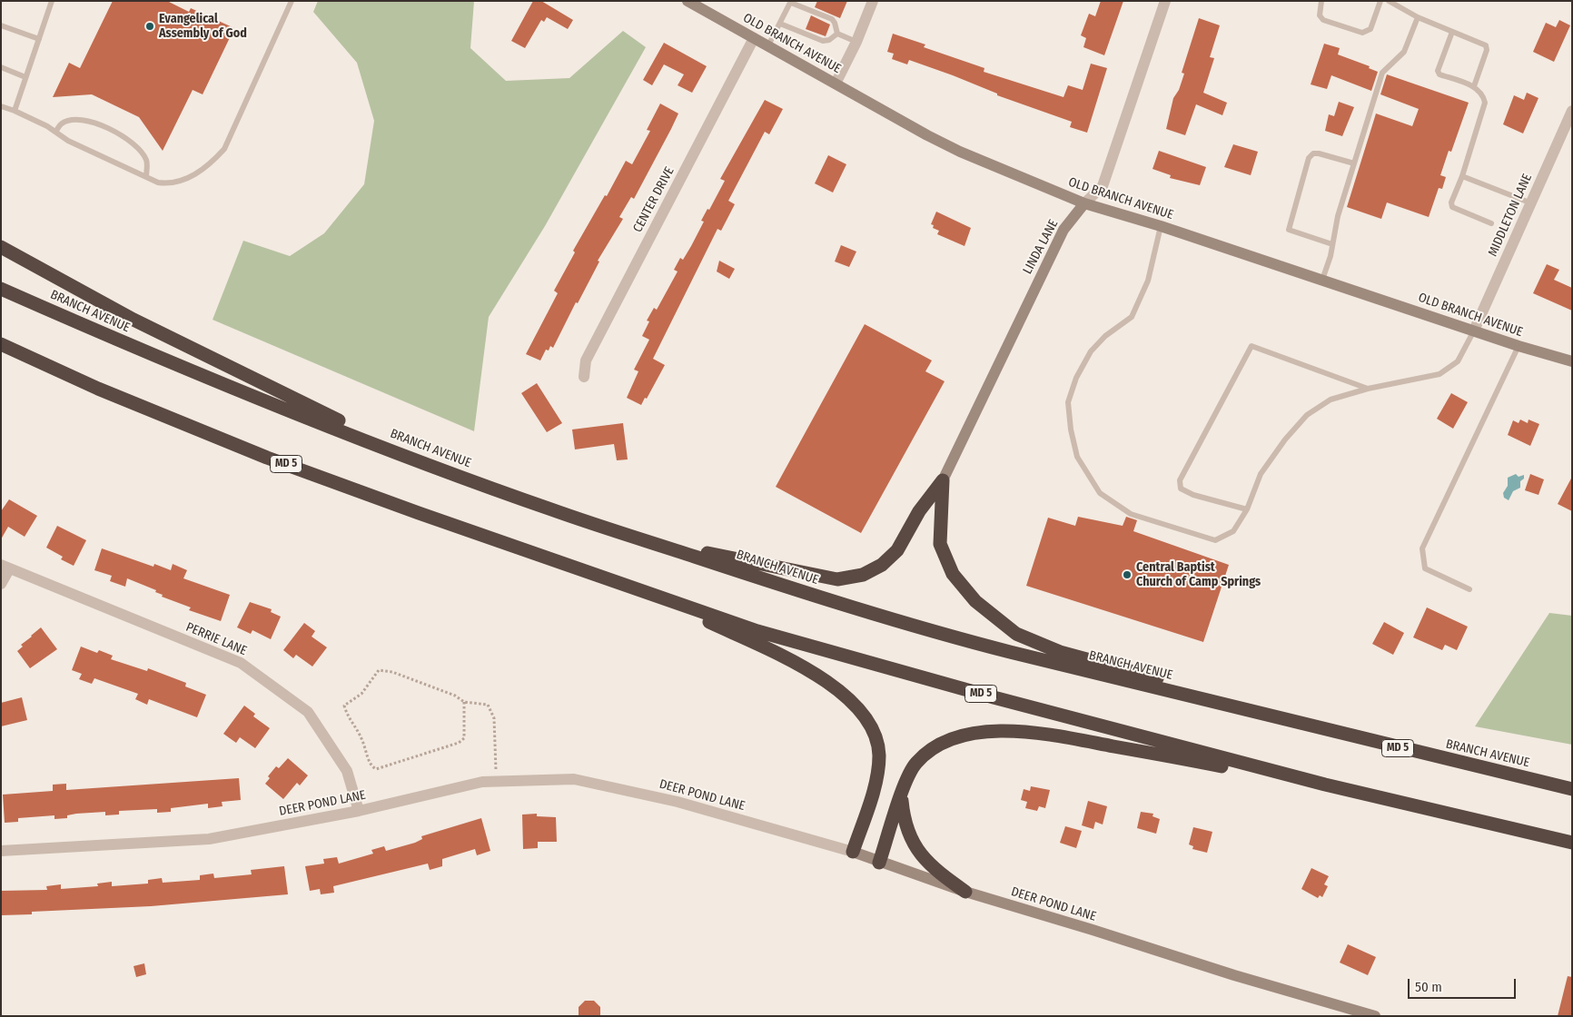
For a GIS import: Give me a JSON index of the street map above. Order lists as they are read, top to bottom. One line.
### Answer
{"streets":{"highway":["BRANCH AVENUE","MD 5"],"street":["OLD BRANCH AVENUE","CENTER DRIVE","MIDDLETON LANE","LINDA LANE","PERRIE LANE","DEER POND LANE"]},"crossings":[["OLD BRANCH AVENUE","CENTER DRIVE"],["OLD BRANCH AVENUE","MIDDLETON LANE"],["OLD BRANCH AVENUE","LINDA LANE"],["PERRIE LANE","DEER POND LANE"]],"places":["Evangelical Assembly of God","Central Baptist Church of Camp Springs"],"scale_bar":"50 m"}
